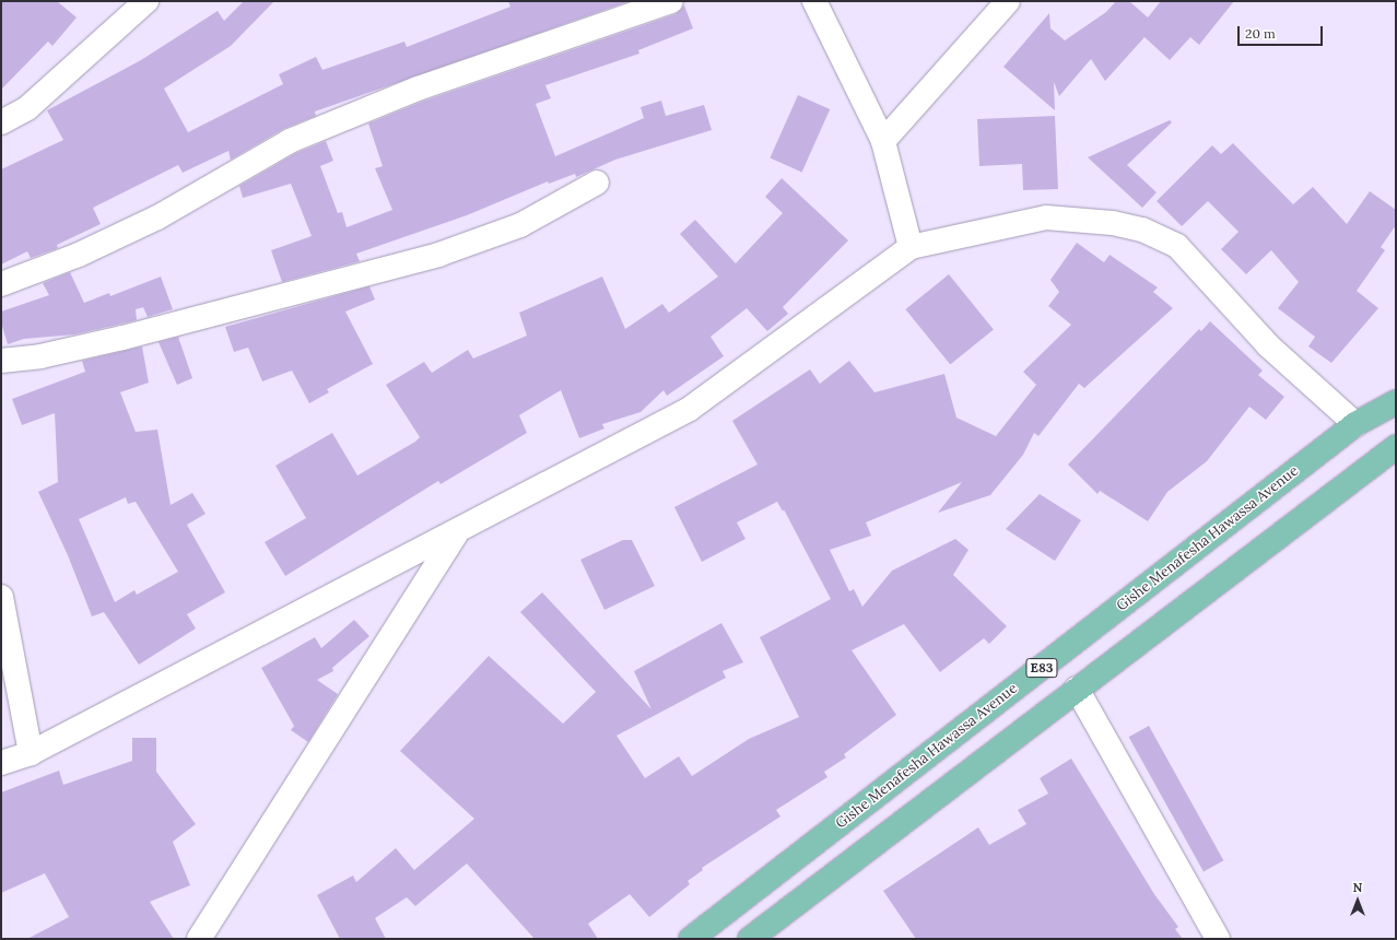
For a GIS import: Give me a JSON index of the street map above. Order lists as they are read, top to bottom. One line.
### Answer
{"streets":{"main road":["Gishe Menafesha Hawassa Avenue","E83"]},"scale_bar":"20 m","north":"top"}
